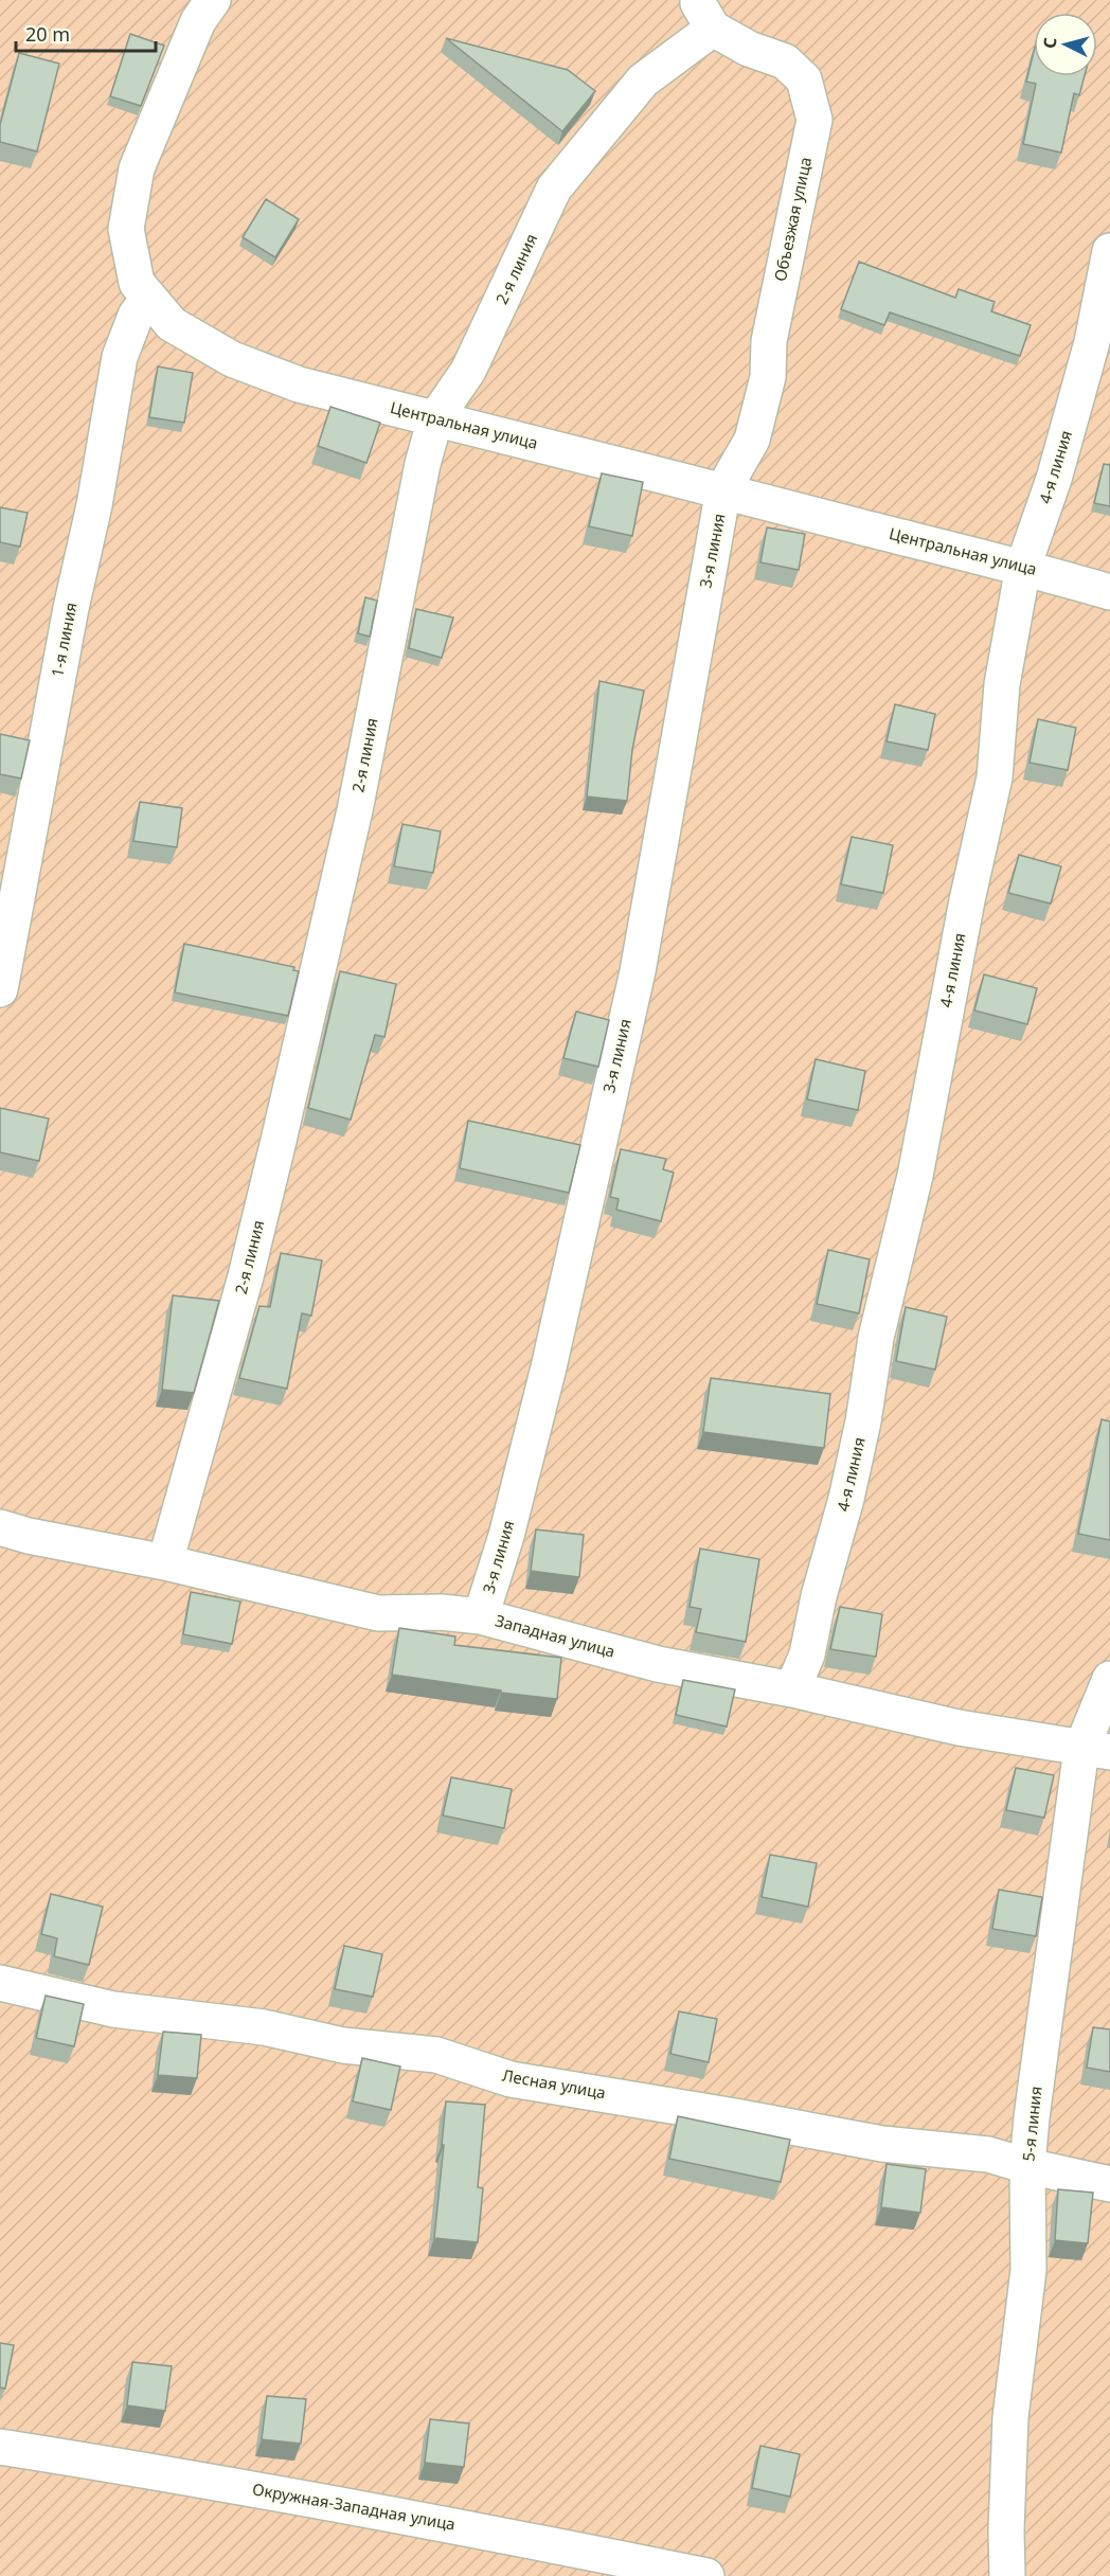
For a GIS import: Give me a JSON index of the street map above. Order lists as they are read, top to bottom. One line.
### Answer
{"streets":{"street":["Объезжая улица","2-я линия","Центральная улица","4-я линия","3-я линия","1-я линия","Западная улица","Лесная улица","5-я линия","Окружная-Западная улица"]},"crossings":[["Объезжая улица","2-я линия"],["Объезжая улица","Центральная улица"],["Объезжая улица","3-я линия"],["2-я линия","Центральная улица"],["2-я линия","Западная улица"],["Центральная улица","4-я линия"],["Центральная улица","3-я линия"],["Центральная улица","1-я линия"],["4-я линия","Западная улица"],["3-я линия","Западная улица"],["Западная улица","5-я линия"],["Лесная улица","5-я линия"]],"scale_bar":"20 m","north":"left"}
